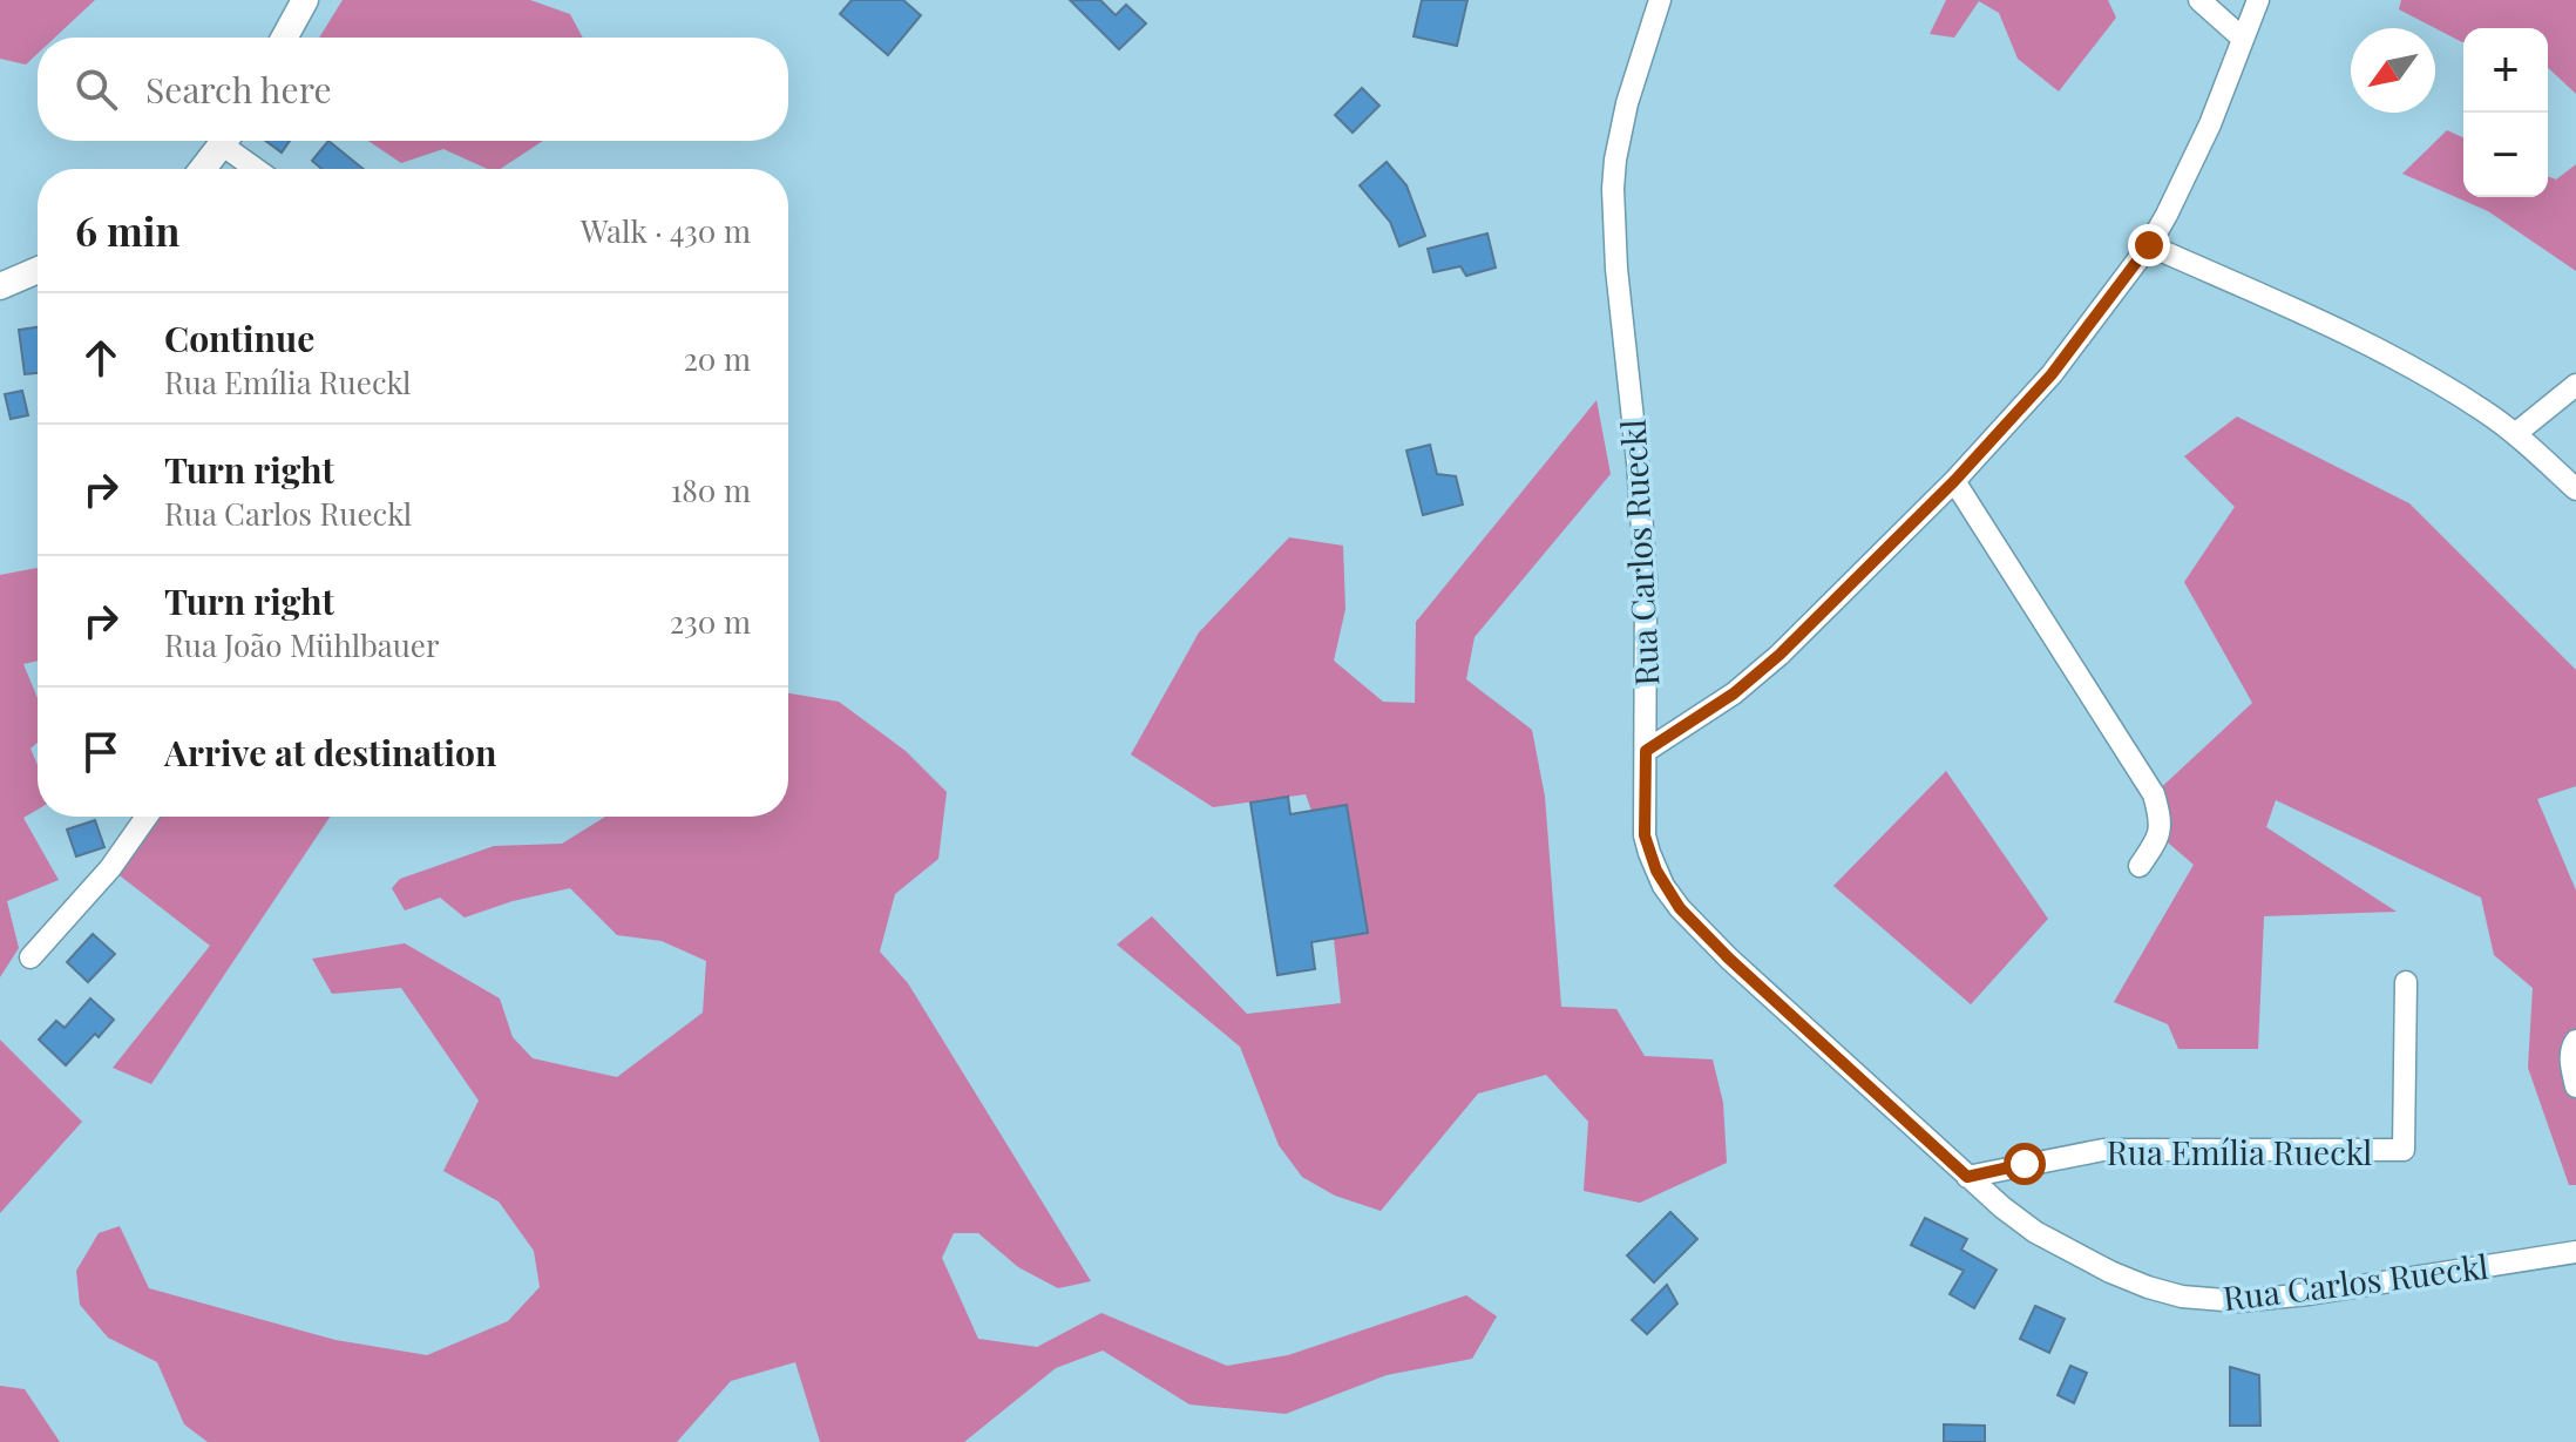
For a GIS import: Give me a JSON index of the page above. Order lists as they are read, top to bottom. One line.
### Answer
{"streets":{"street":["Rua Carlos Rueckl","Rua Emília Rueckl"]},"crossings":[["Rua Carlos Rueckl","Rua Emília Rueckl"]],"north":"bottom left","page":{"map_buttons":["+","−"],"search":"Search here","heading":["6 min","Walk · 430 m"],"list":[["Continue","Rua Emília Rueckl","20 m"],["Turn right","Rua Carlos Rueckl","180 m"],["Turn right","Rua João Mühlbauer","230 m"],"Arrive at destination"]}}
